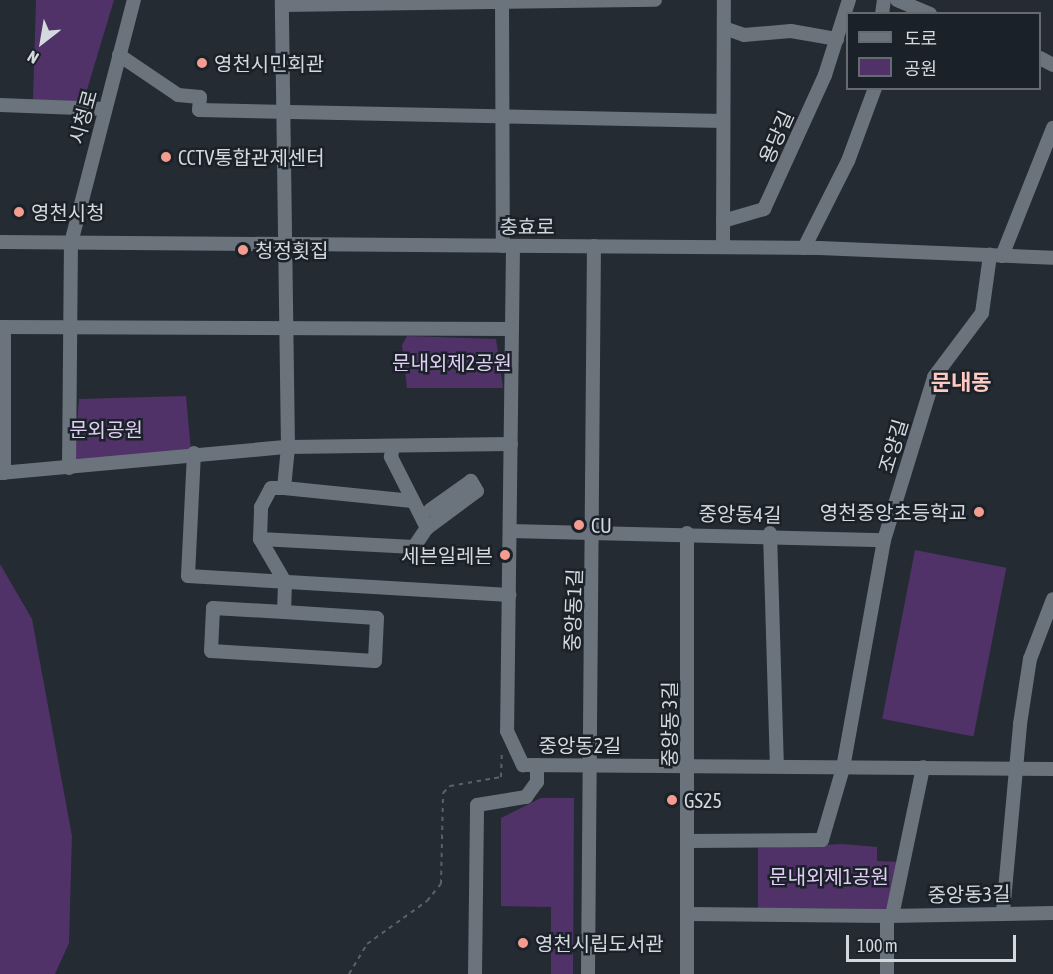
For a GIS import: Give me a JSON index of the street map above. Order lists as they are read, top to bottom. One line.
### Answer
{"streets":{"street":["시청로","용당길","충효로","조양길","중앙동4길","중앙동1길","중앙동 3길","중앙동2길","중앙동3길"]},"crossings":[["시청로","충효로"],["충효로","조양길"],["충효로","중앙동1길"],["충효로","중앙동2길"],["조양길","중앙동4길"],["조양길","중앙동 3길"],["조양길","중앙동2길"],["중앙동4길","중앙동1길"],["중앙동4길","중앙동 3길"],["중앙동4길","중앙동2길"],["중앙동1길","중앙동2길"],["중앙동 3길","중앙동2길"],["중앙동 3길","중앙동3길"]],"districts":["문내동"],"parks":["문내외제2공원","문외공원","문내외제1공원"],"places":["영천시민회관","CCTV통합관제센터","영천시청","청정횟집","영천중앙초등학교","CU","세븐일레븐","GS25","영천시립도서관"],"legend":["도로","공원"],"scale_bar":"100 m","north":"bottom left"}
